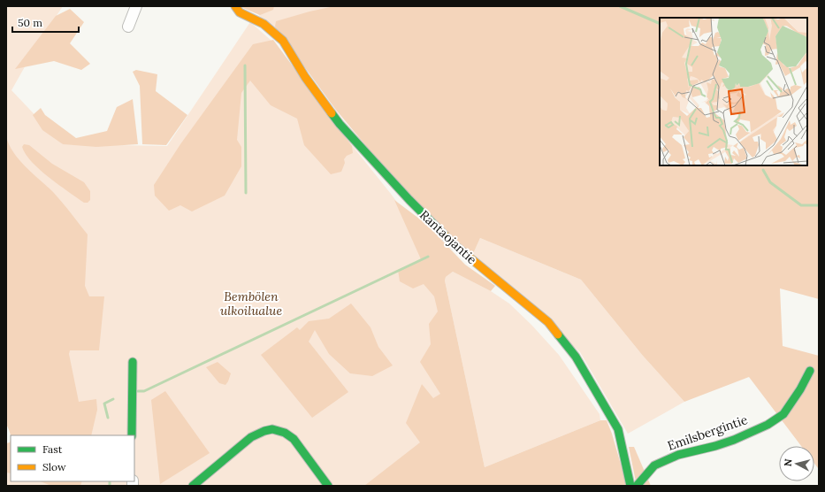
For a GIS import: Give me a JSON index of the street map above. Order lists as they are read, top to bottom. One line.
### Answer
{"streets":{"street":["Rantaojantie","Emilsbergintie"]},"parks":["Bembölen ulkoilualue"],"legend":["Fast","Slow"],"scale_bar":"50 m","north":"left"}
